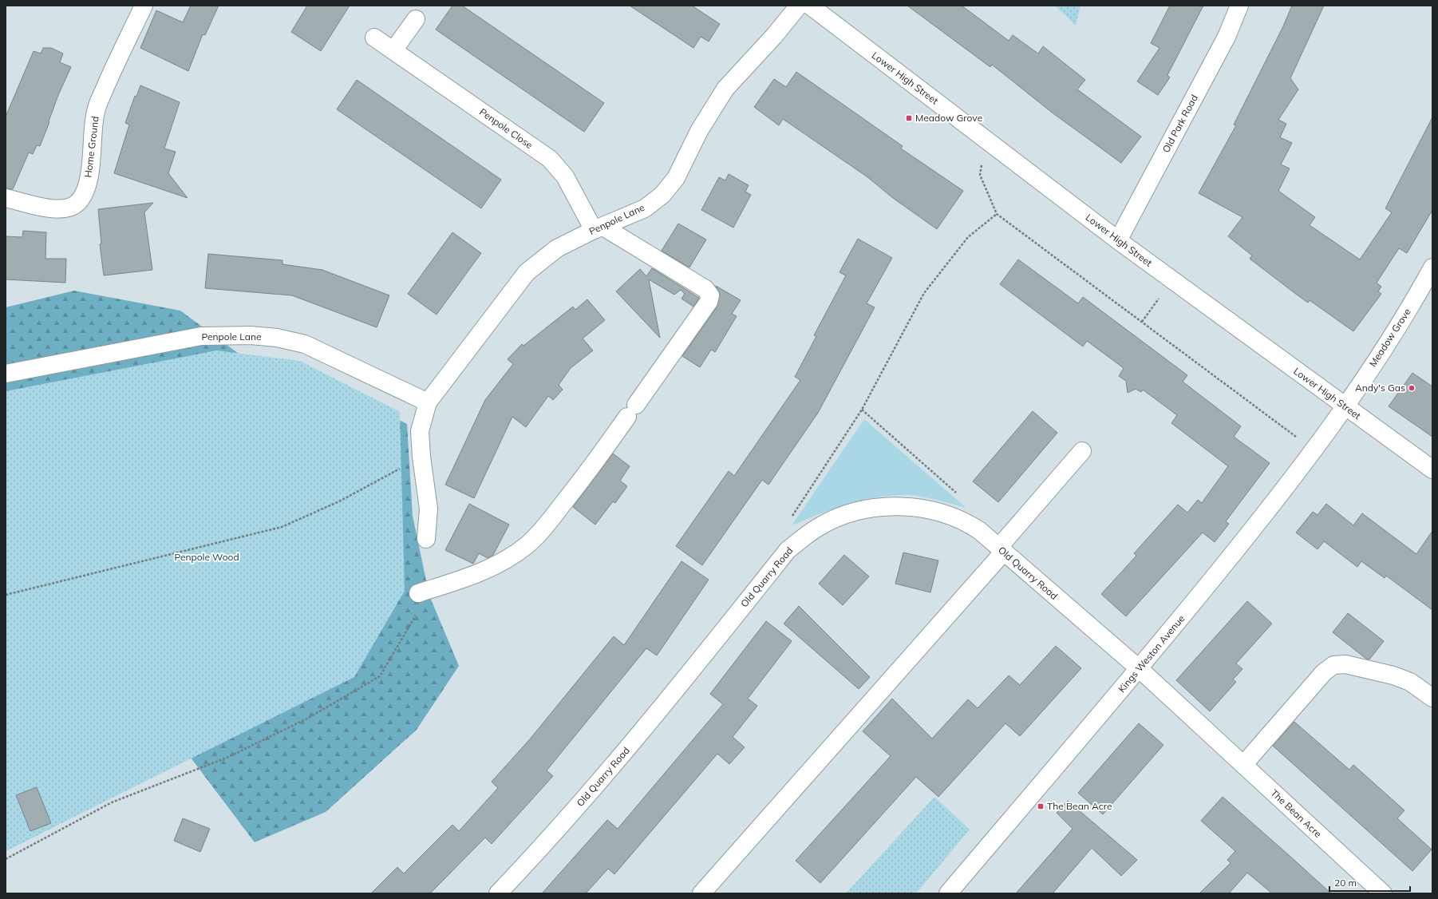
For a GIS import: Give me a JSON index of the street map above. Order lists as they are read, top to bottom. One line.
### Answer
{"streets":{"street":["Lower High Street","Old Park Road","Penpole Close","Home Ground","Penpole Lane","Meadow Grove","Old Quarry Road","Kings Weston Avenue","The Bean Acre"]},"crossings":[["Lower High Street","Old Park Road"],["Lower High Street","Meadow Grove"],["Lower High Street","Kings Weston Avenue"],["Penpole Close","Penpole Lane"],["Meadow Grove","Kings Weston Avenue"],["Old Quarry Road","Kings Weston Avenue"],["Old Quarry Road","The Bean Acre"],["Kings Weston Avenue","The Bean Acre"]],"parks":["Penpole Wood"],"places":{"transit":["Meadow Grove","The Bean Acre"],"other":["Andy's Gas"]},"scale_bar":"20 m"}
